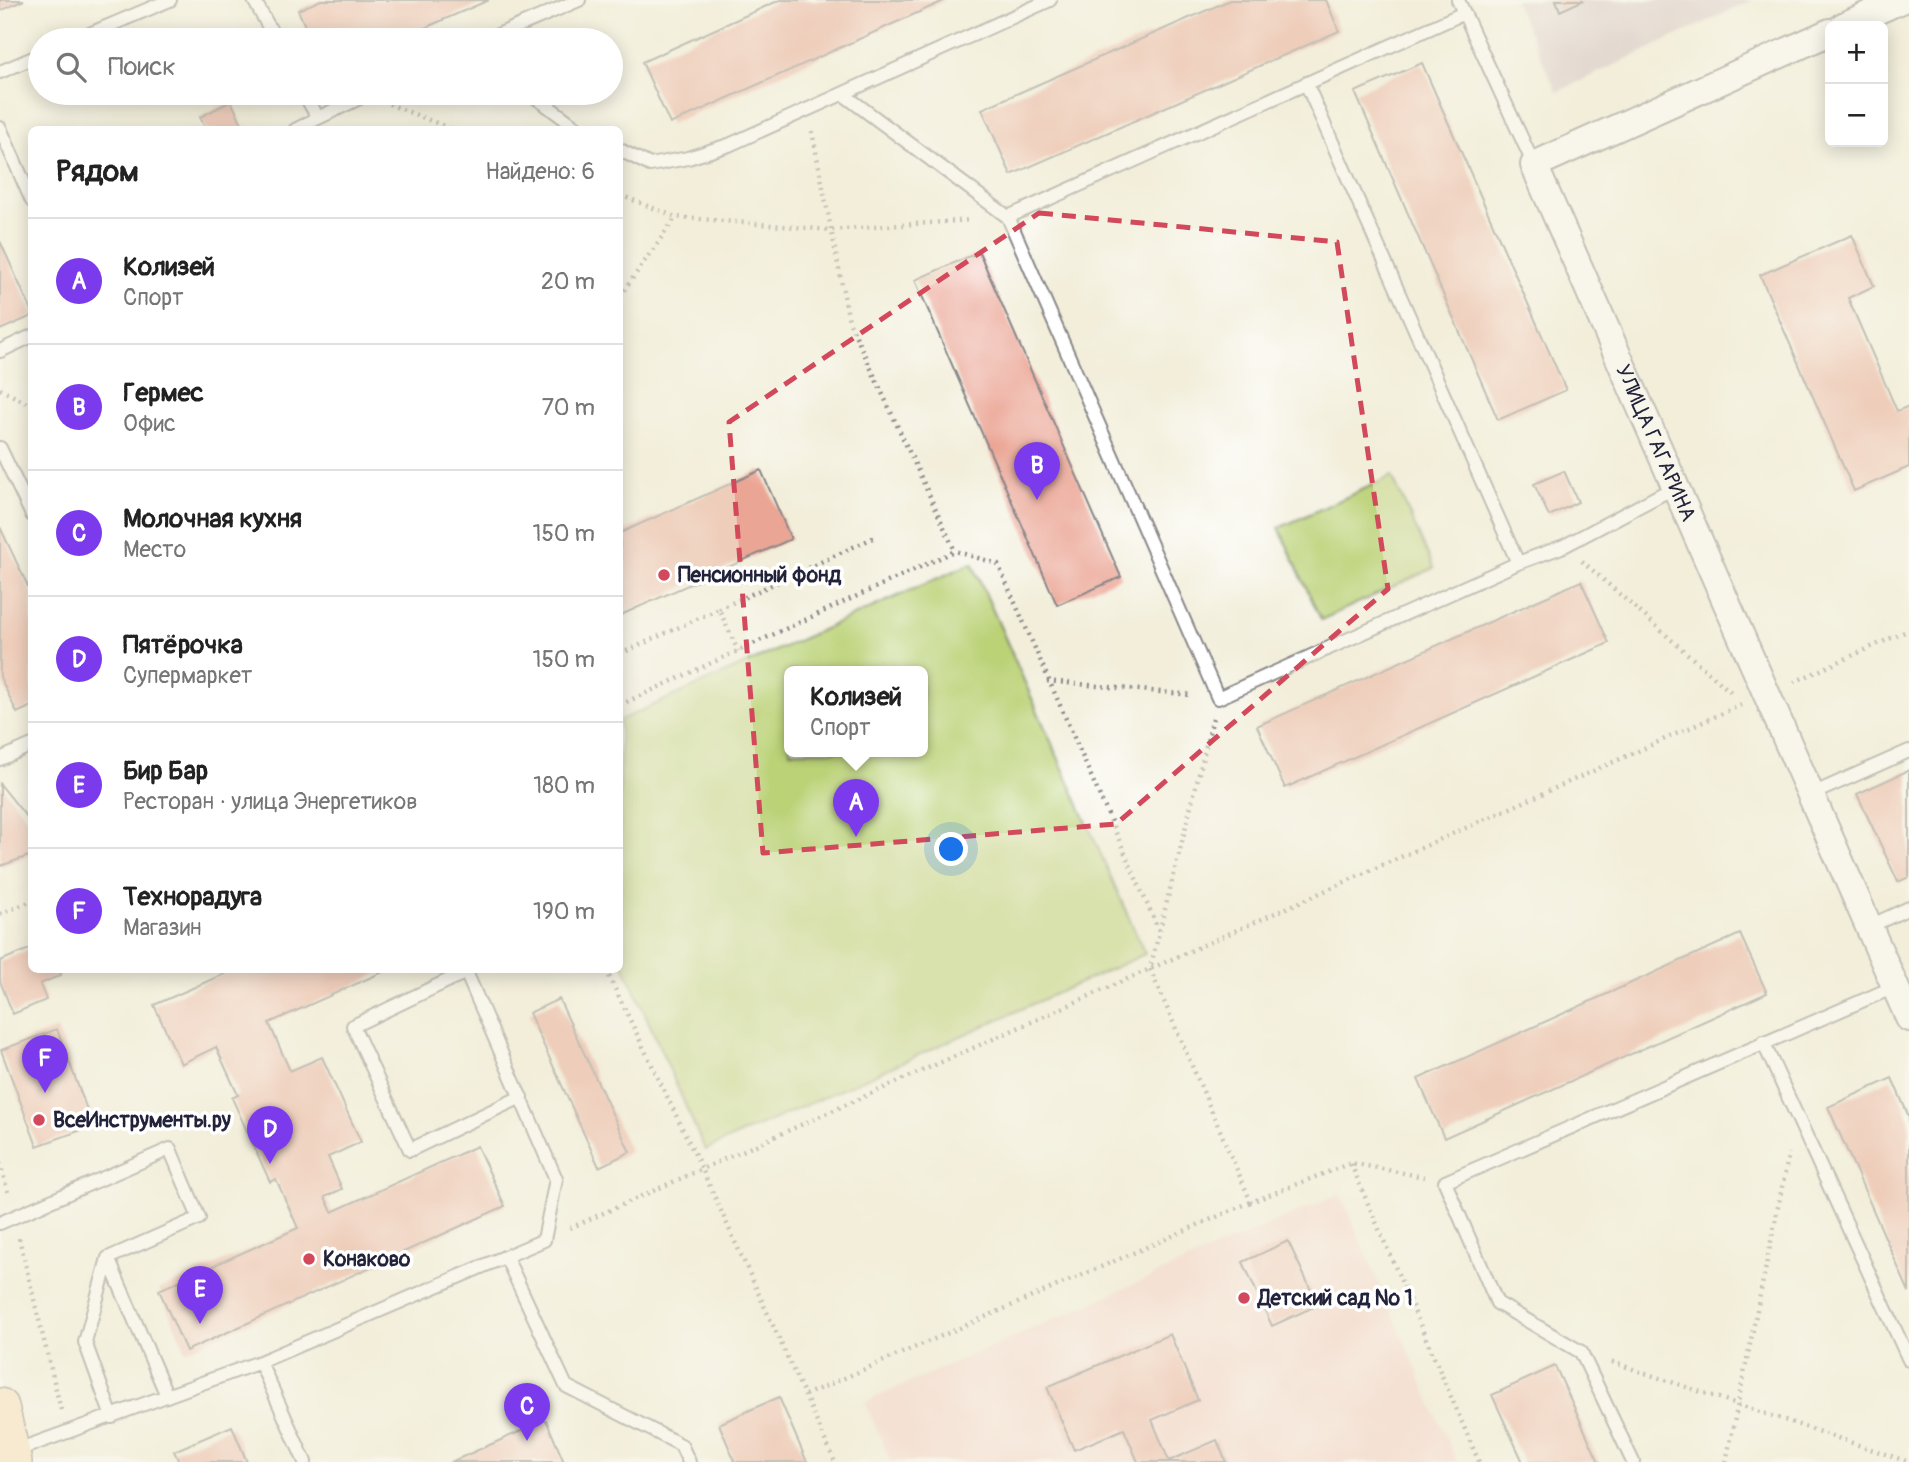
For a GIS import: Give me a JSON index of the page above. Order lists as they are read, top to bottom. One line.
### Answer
{"streets":{"street":["УЛИЦА ГАГАРИНА"]},"places":["Пенсионный фонд","ВсеИнструменты.ру","Конаково","Детский сад № 1"],"page":{"map_buttons":["+","−"],"search":"Поиск","heading":["Рядом","Найдено: 6"],"list":[{"mark":"A","name":"Колизей","note":"Спорт","value":"20 m"},{"mark":"B","name":"Гермес","note":"Офис","value":"70 m"},{"mark":"C","name":"Молочная кухня","note":"Место","value":"150 m"},{"mark":"D","name":"Пятёрочка","note":"Супермаркет","value":"150 m"},{"mark":"E","name":"Бир Бар","note":"Ресторан · улица Энергетиков","value":"180 m"},{"mark":"F","name":"Технорадуга","note":"Магазин","value":"190 m"}],"pins":["B","A","F","D","E","C"],"popup":["Колизей","Спорт"]}}
